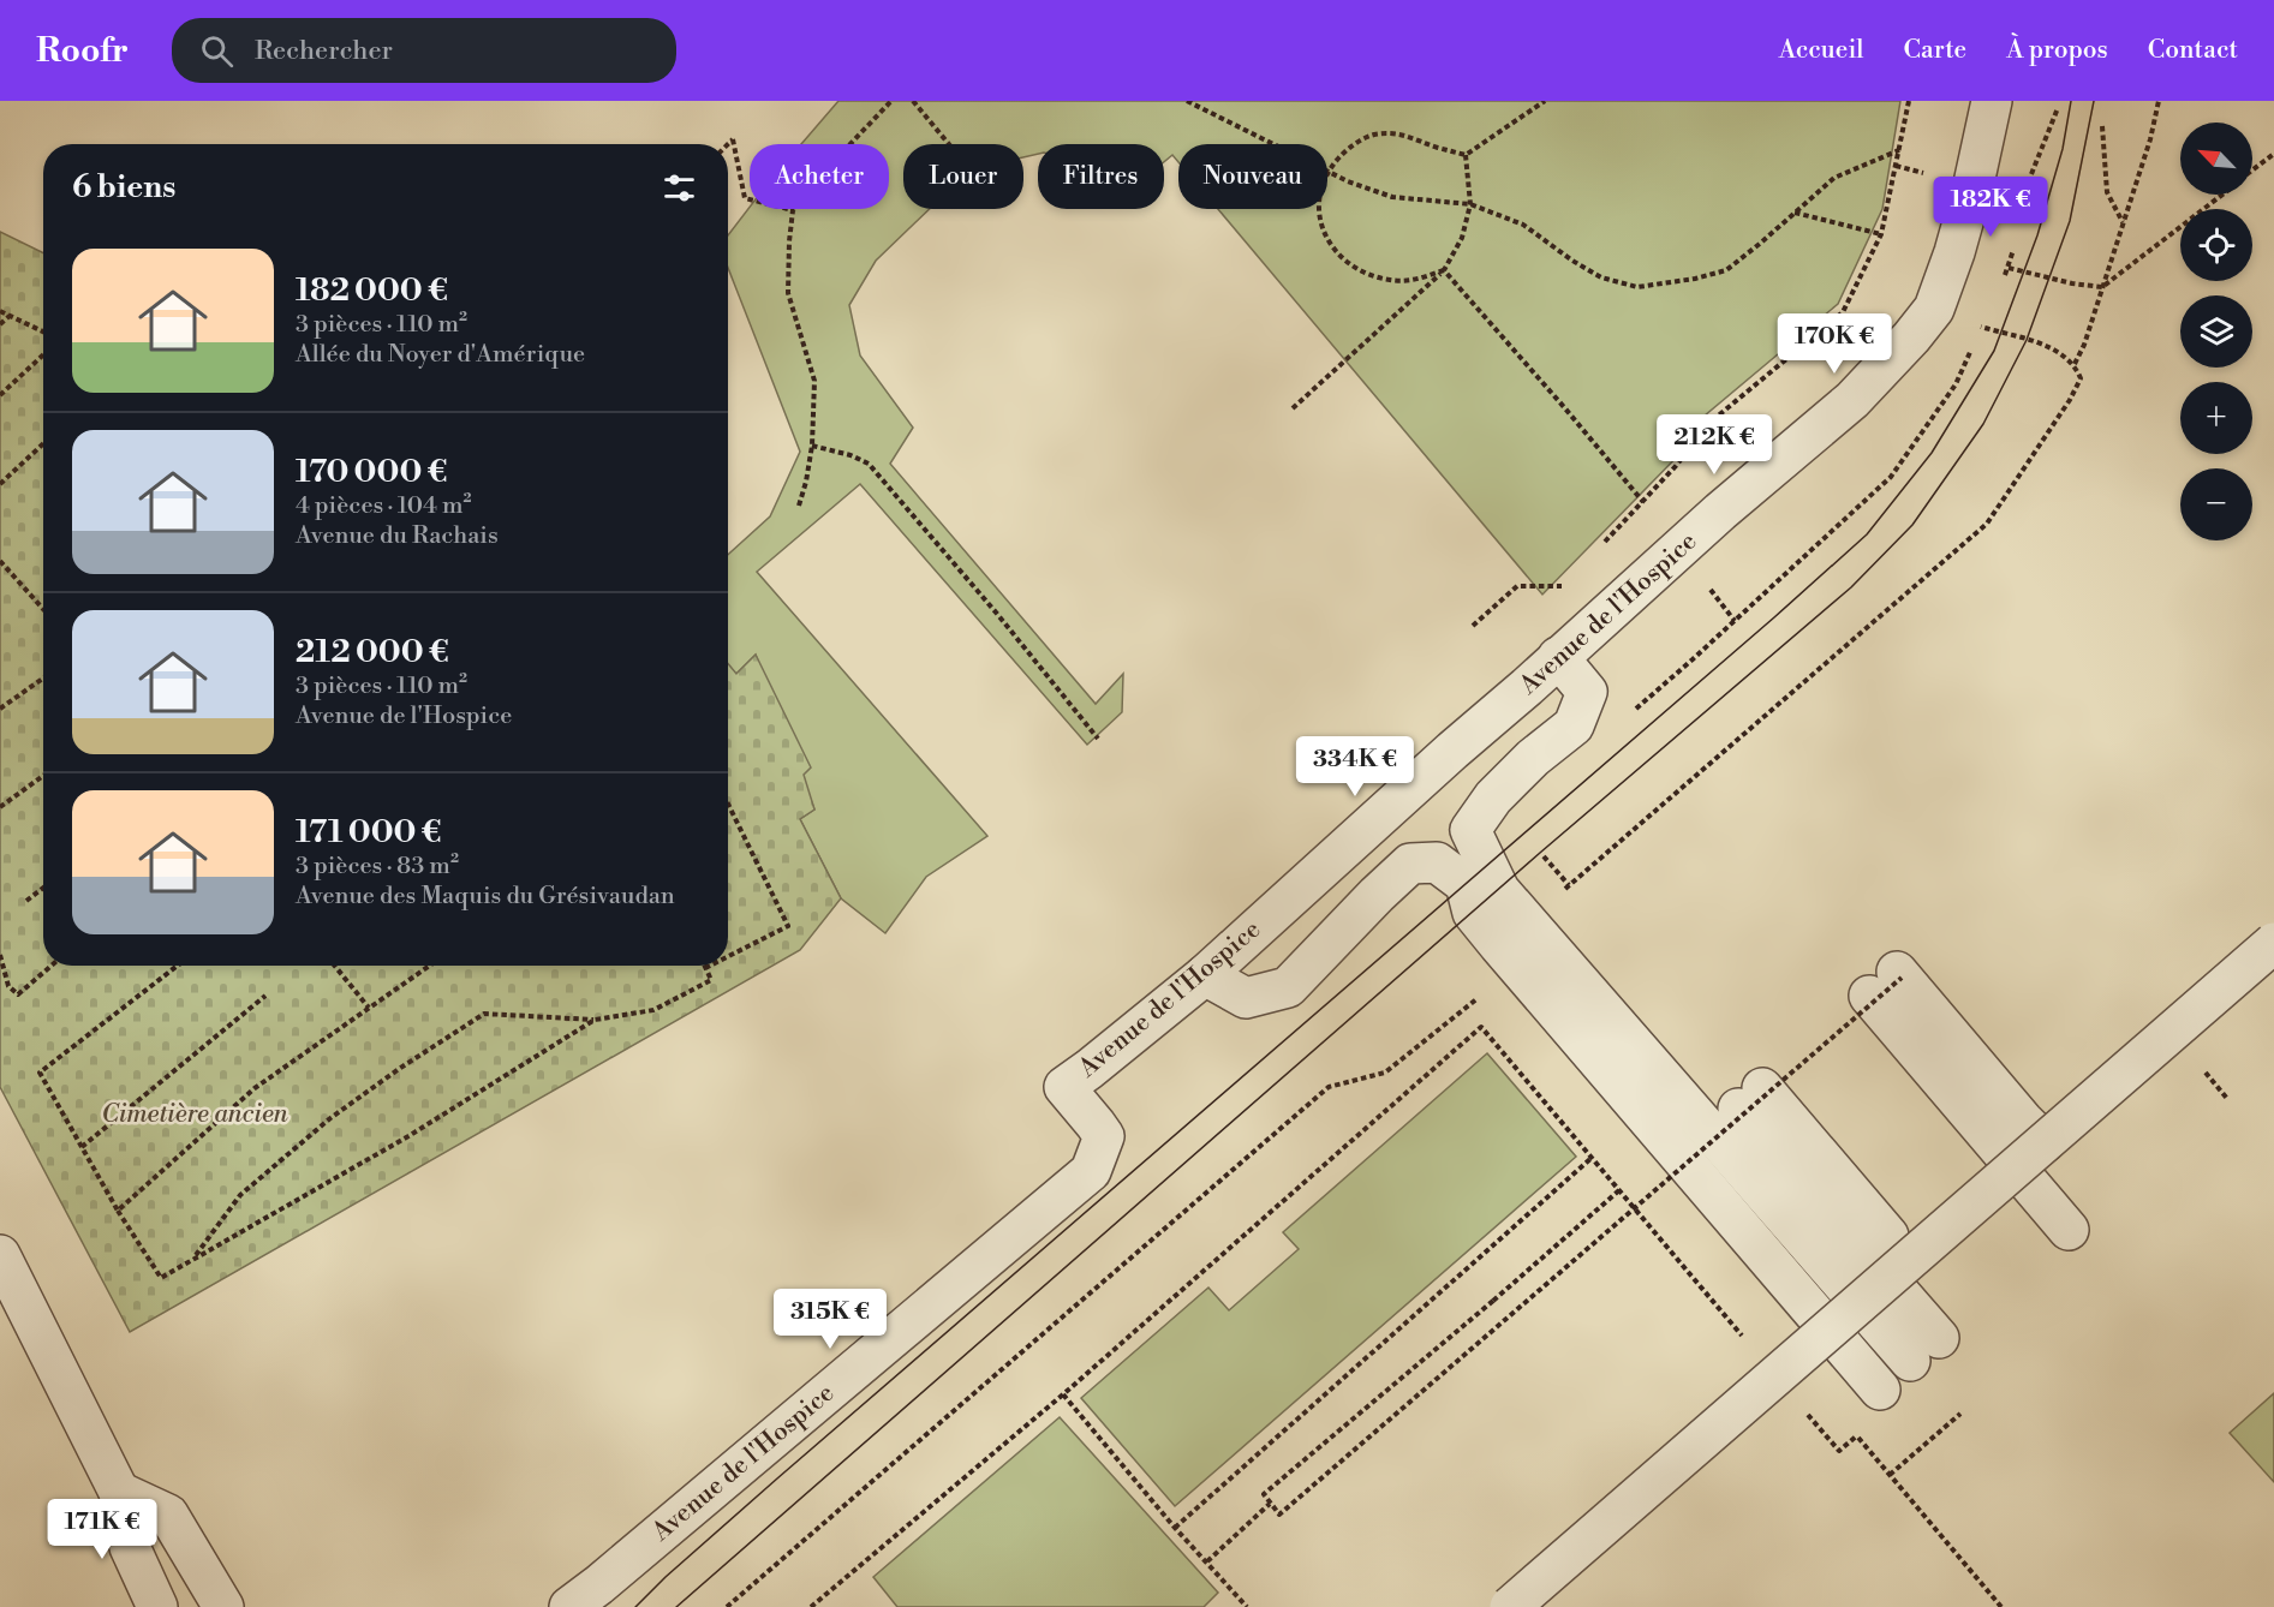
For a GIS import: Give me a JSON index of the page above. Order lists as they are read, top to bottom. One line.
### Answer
{"streets":{"street":["Avenue de l'Hospice"]},"parks":["Cimetière ancien"],"north":"top left","page":{"header":"Roofr","search":"Rechercher","nav":["Accueil","Carte","À propos","Contact"],"map_buttons":["+","−"],"chip":["Acheter","Louer","Filtres","Nouveau"],"heading":"6 biens","price":["182K €","170K €","212K €","334K €","315K €","171K €"],"list":[{"name":"182 000 €","note":"3 pièces · 110 m² · Allée du Noyer d'Amérique"},{"name":"170 000 €","note":"4 pièces · 104 m² · Avenue du Rachais"},{"name":"212 000 €","note":"3 pièces · 110 m² · Avenue de l'Hospice"},{"name":"171 000 €","note":"3 pièces · 83 m² · Avenue des Maquis du Grésivaudan"}]}}
